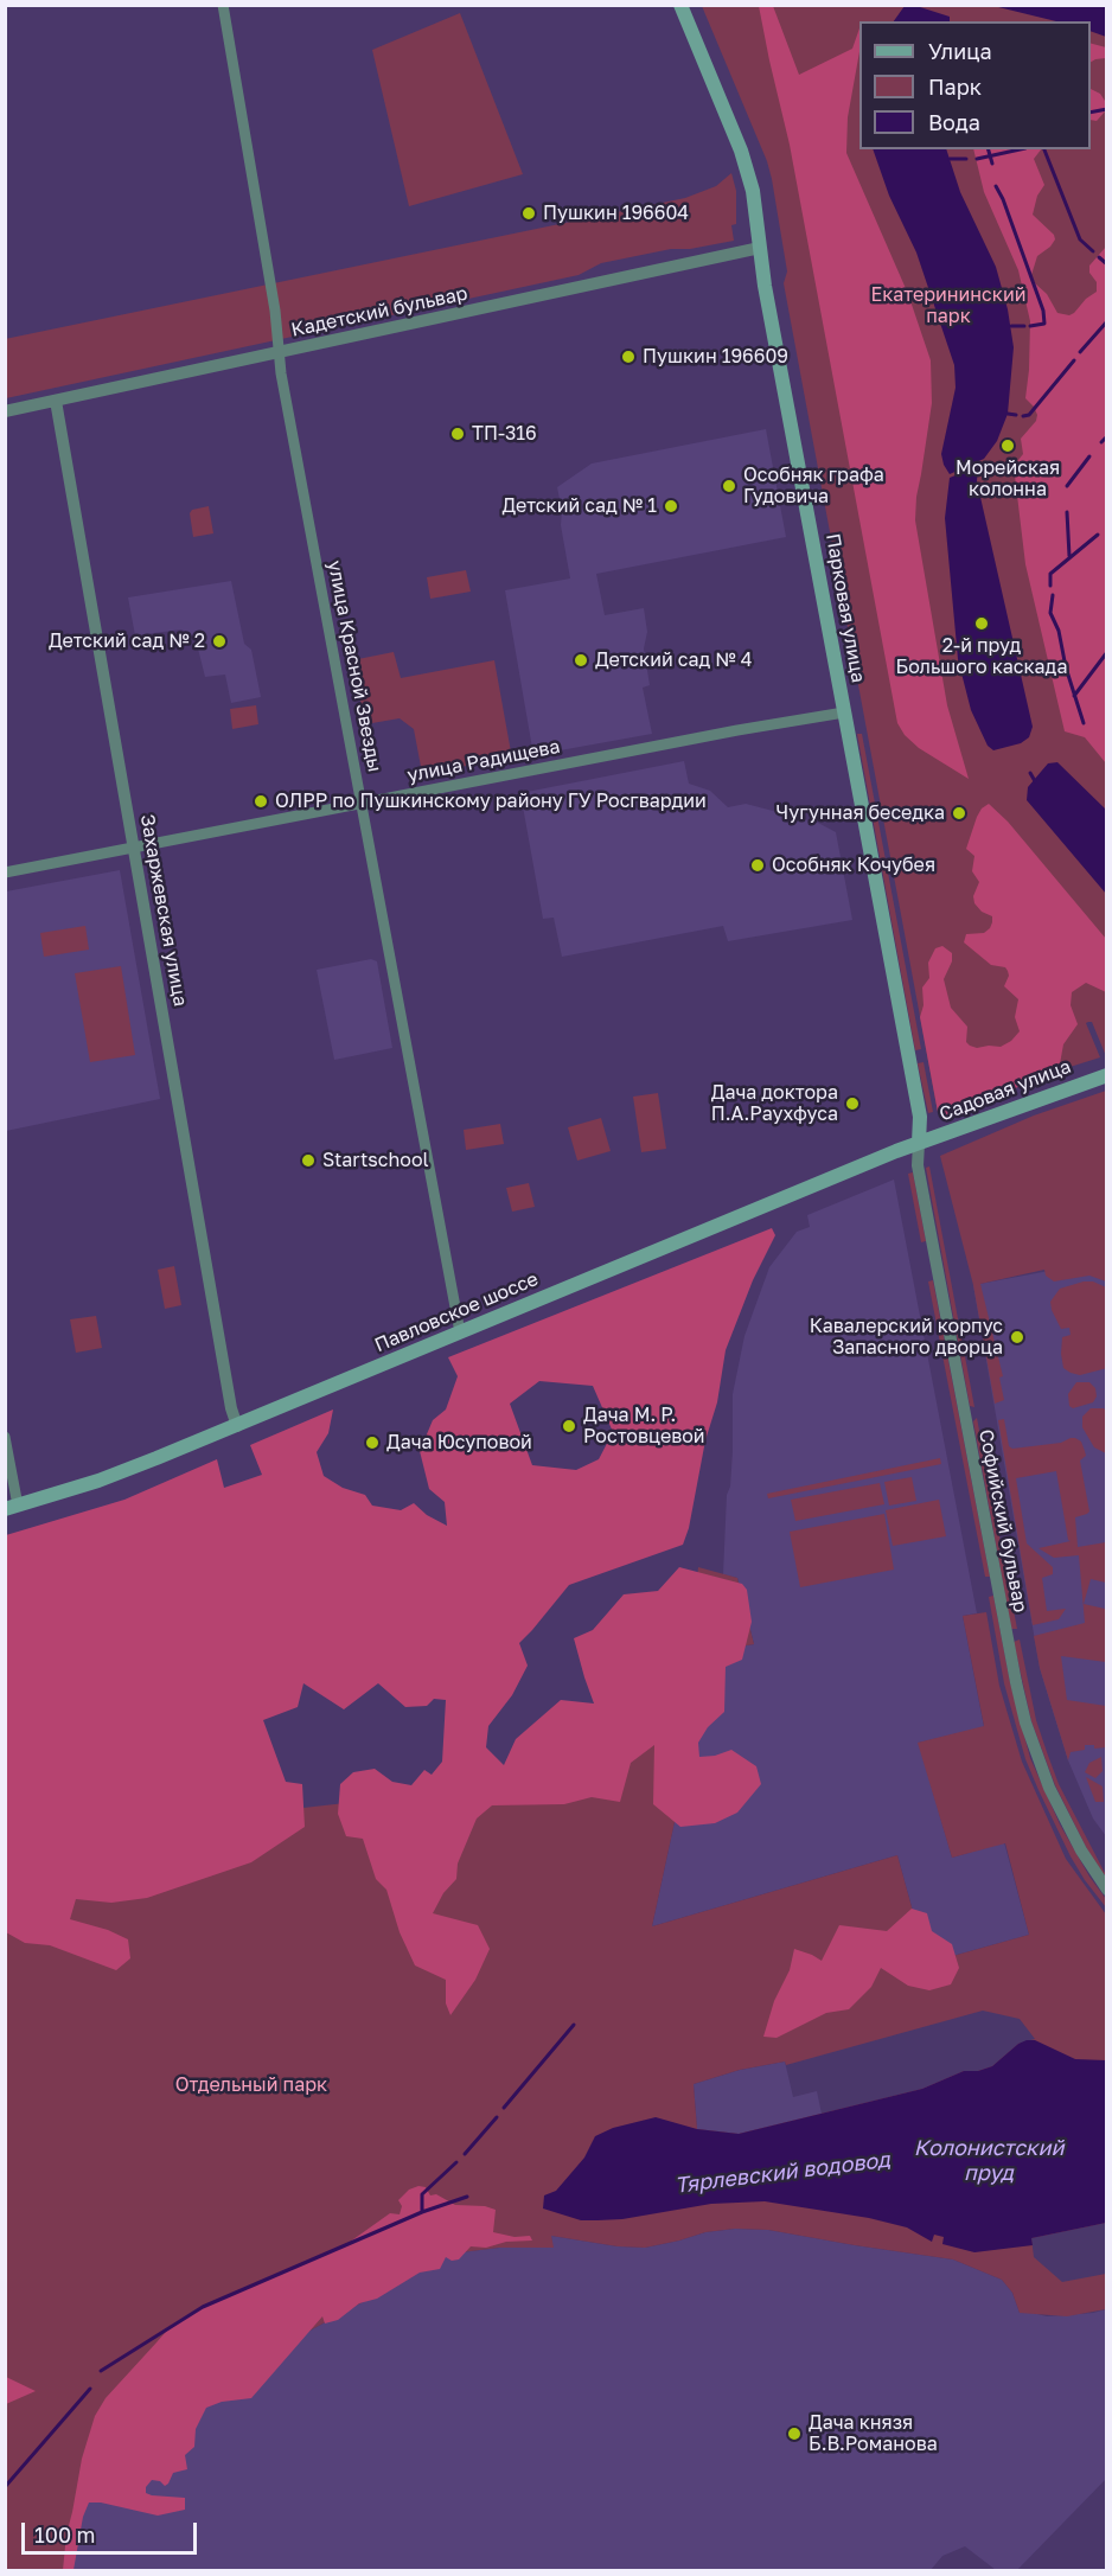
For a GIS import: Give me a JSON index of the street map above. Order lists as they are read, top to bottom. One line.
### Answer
{"streets":{"main road":["Парковая улица","Садовая улица","Павловское шоссе"],"street":["Кадетский бульвар","улица Красной Звезды","улица Радищева","Захаржевская улица","Софийский бульвар"]},"crossings":[["Кадетский бульвар","Парковая улица"],["Кадетский бульвар","улица Красной Звезды"],["Кадетский бульвар","Захаржевская улица"],["Парковая улица","улица Радищева"],["Парковая улица","Садовая улица"],["Парковая улица","Павловское шоссе"],["Парковая улица","Софийский бульвар"],["улица Красной Звезды","улица Радищева"],["улица Красной Звезды","Павловское шоссе"],["улица Радищева","Захаржевская улица"],["Захаржевская улица","Павловское шоссе"],["Садовая улица","Павловское шоссе"],["Садовая улица","Софийский бульвар"],["Павловское шоссе","Софийский бульвар"]],"water":["Колонистский пруд","Тярлевский водовод"],"parks":["Екатерининский парк","Отдельный парк"],"places":["Пушкин 196604","Пушкин 196609","ТП-316","Морейская колонна","Особняк графа Гудовича","Детский сад № 1","2-й пруд Большого каскада","Детский сад № 2","Детский сад № 4","ОЛРР по Пушкинскому району ГУ Росгвардии","Чугунная беседка","Особняк Кочубея","Дача доктора П.А.Раухфуса","Startschool","Кавалерский корпус Запасного дворца","Дача М. Р. Ростовцевой","Дача Юсуповой","Дача князя Б.В.Романова"],"legend":["Улица","Парк","Вода"],"scale_bar":"100 m"}
